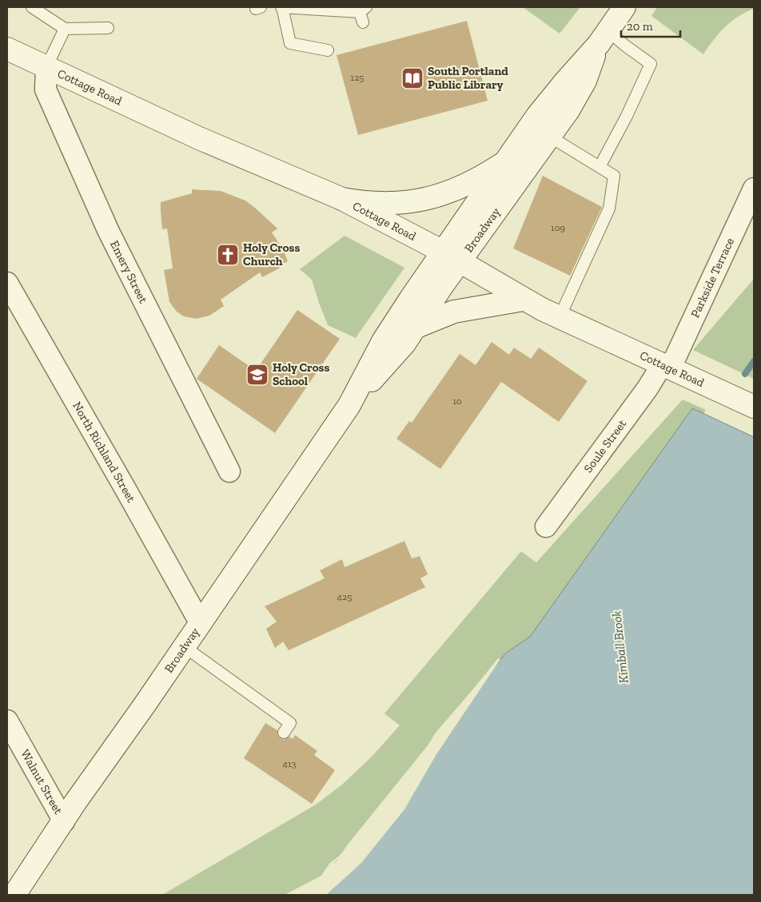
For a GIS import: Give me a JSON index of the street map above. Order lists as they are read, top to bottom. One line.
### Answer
{"streets":{"main road":["Cottage Road","Broadway"],"street":["Emery Street","Parkside Terrace","Soule Street","North Richland Street","Walnut Street"]},"crossings":[["Cottage Road","Broadway"],["Cottage Road","Emery Street"],["Cottage Road","Parkside Terrace"],["Cottage Road","Soule Street"],["Broadway","North Richland Street"],["Broadway","Walnut Street"],["Parkside Terrace","Soule Street"]],"water":["Kimball Brook"],"places":{"library":["South Portland Public Library"],"church":["Holy Cross Church"],"school or university":["Holy Cross School"]},"house_numbers":["125","109","10","425","413"],"scale_bar":"20 m"}
